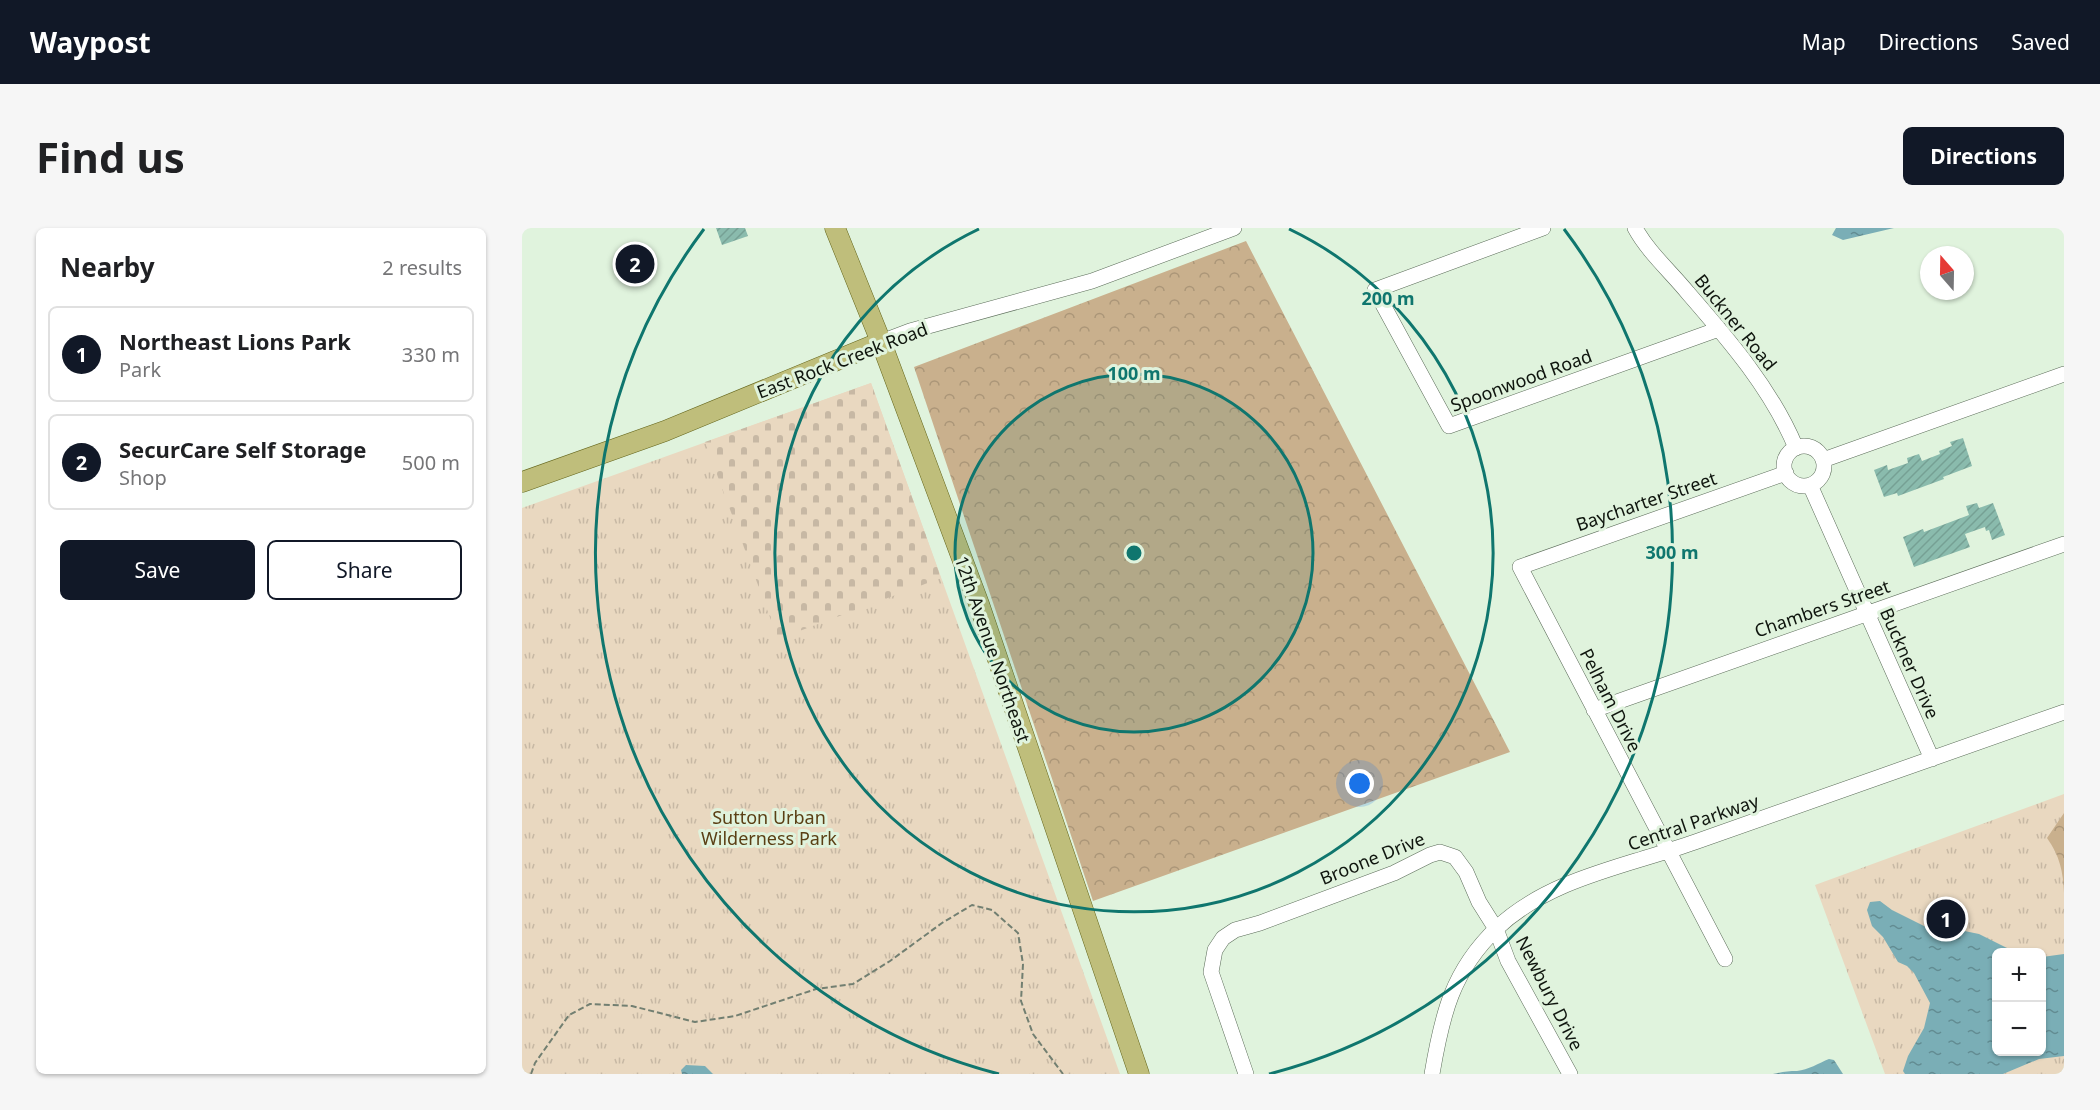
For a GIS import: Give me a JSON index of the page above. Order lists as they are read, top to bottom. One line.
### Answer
{"streets":{"main road":["East Rock Creek Road","12th Avenue Northeast"],"street":["Buckner Road","Spoonwood Road","Baycharter Street","Chambers Street","Buckner Drive","Pelham Drive","Central Parkway","Broone Drive","Newbury Drive"]},"crossings":[["Buckner Road","Spoonwood Road"],["Buckner Road","Baycharter Street"],["Buckner Road","Buckner Drive"],["East Rock Creek Road","12th Avenue Northeast"],["Baycharter Street","Buckner Drive"],["Baycharter Street","Pelham Drive"],["Chambers Street","Buckner Drive"],["Chambers Street","Pelham Drive"],["Buckner Drive","Central Parkway"],["Pelham Drive","Central Parkway"],["Central Parkway","Broone Drive"],["Central Parkway","Newbury Drive"],["Broone Drive","Newbury Drive"]],"parks":["Sutton Urban Wilderness Park"],"north":"top","page":{"header":"Waypost","nav":["Map","Directions","Saved"],"buttons":["Directions",["Save","Share"]],"title":"Find us","heading":["Nearby","2 results"],"pins":["2","1"],"list":[{"mark":"1","name":"Northeast Lions Park","note":"Park","value":"330 m"},{"mark":"2","name":"SecurCare Self Storage","note":"Shop","value":"500 m"}],"map_buttons":["+","−"]},"rings":["200 m","100 m","300 m"]}
